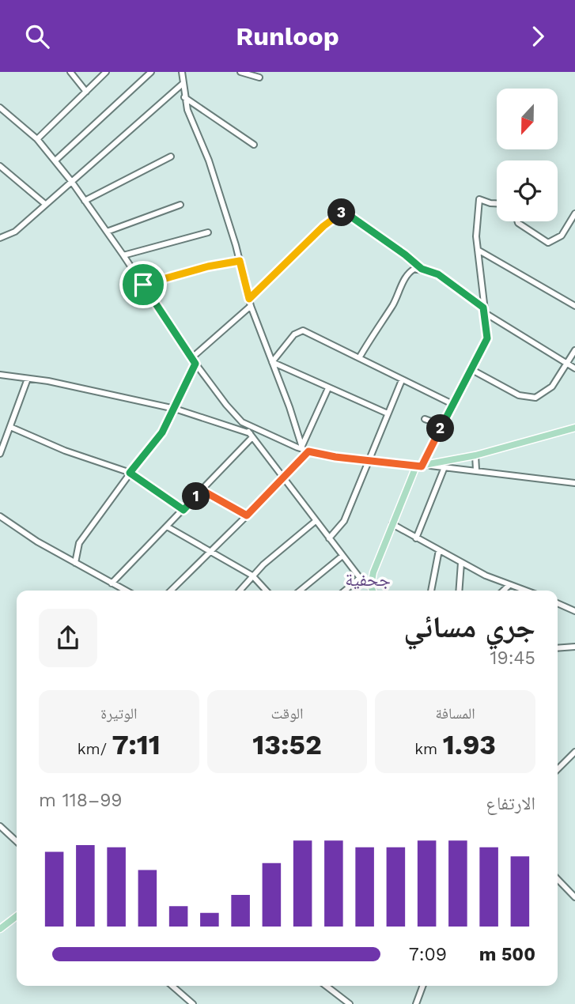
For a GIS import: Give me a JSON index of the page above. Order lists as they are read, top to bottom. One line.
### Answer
{"districts":["جحفية"],"north":"bottom","page":{"header":"Runloop","pins":["3","2","1"],"heading":["جري مسائي","19:45"],"stats":[["المسافة","1.93 km"],["الوقت","13:52"],["الوتيرة","7:11 /km"]],"chart":["الارتفاع","99–118 m"],"list":[{"name":"500 m","note":"7:09"}]}}
